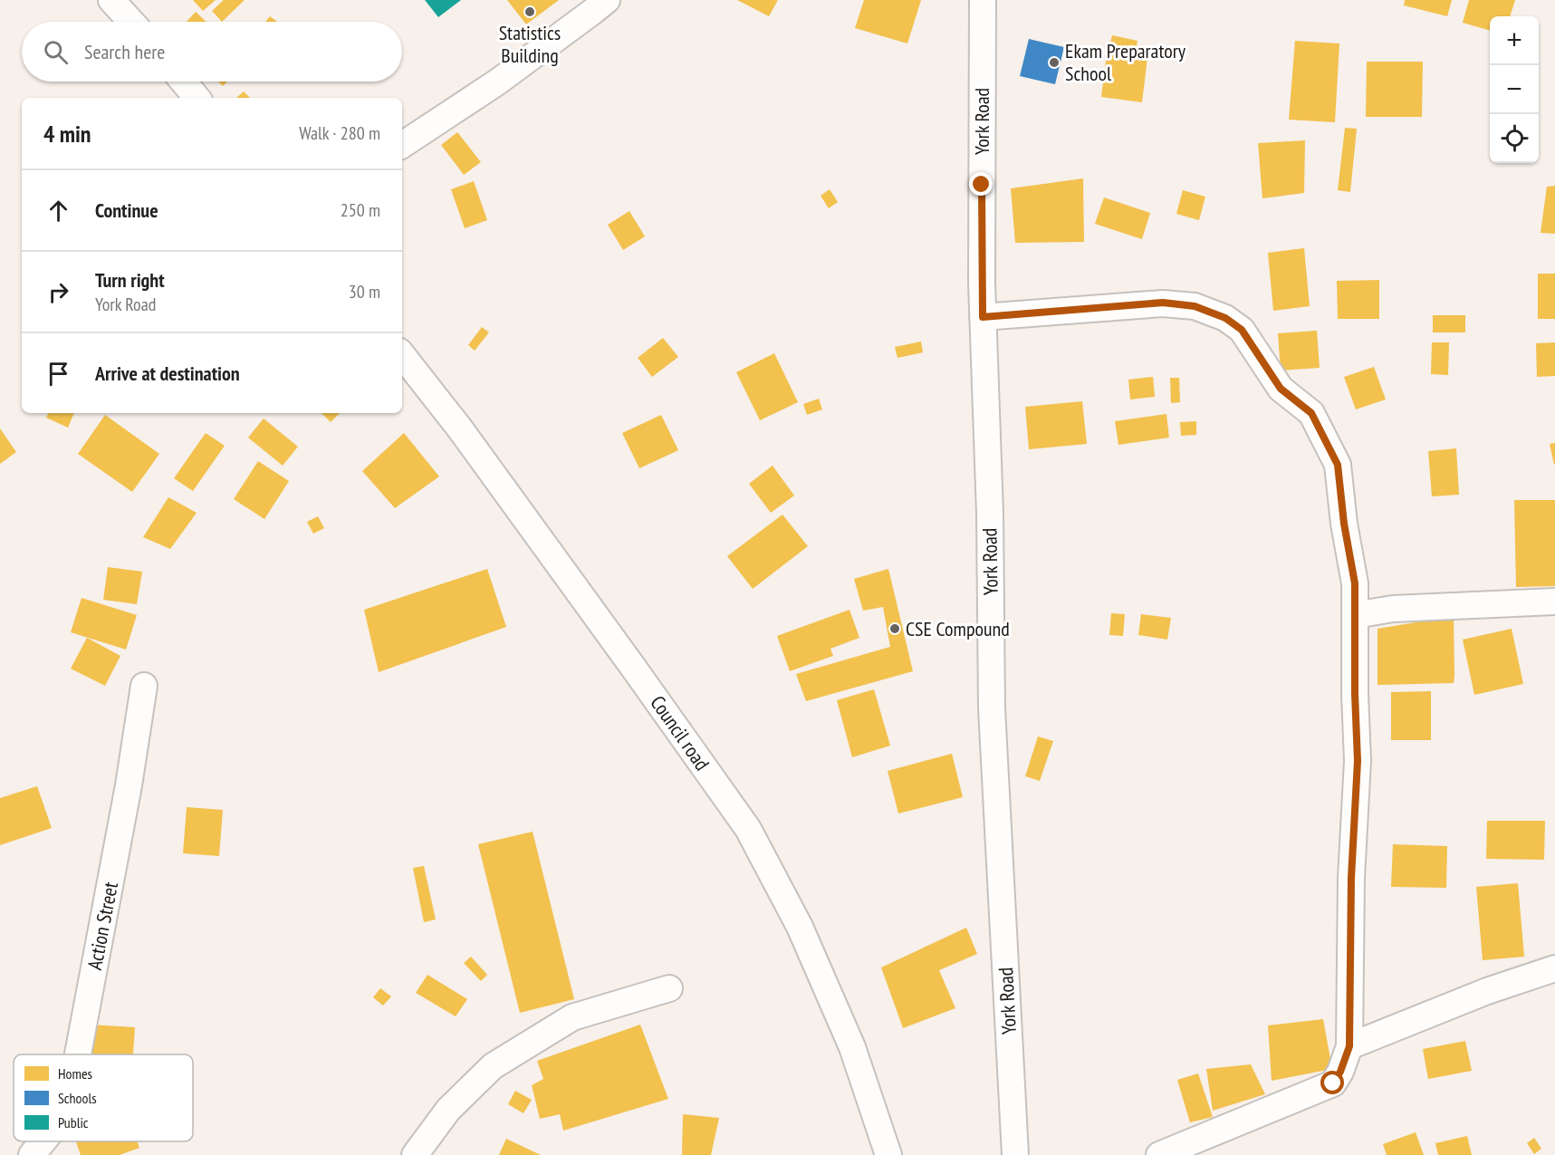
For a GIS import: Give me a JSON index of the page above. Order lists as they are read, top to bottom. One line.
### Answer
{"streets":{"street":["York Road","Council road","Action Street"]},"places":["Statistics Building","Ekam Preparatory School","CSE Compound"],"legend":["Homes","Schools","Public"],"page":{"map_buttons":["+","−"],"search":"Search here","heading":["4 min","Walk · 280 m"],"list":[["Continue","250 m"],["Turn right","York Road","30 m"],"Arrive at destination"]}}
